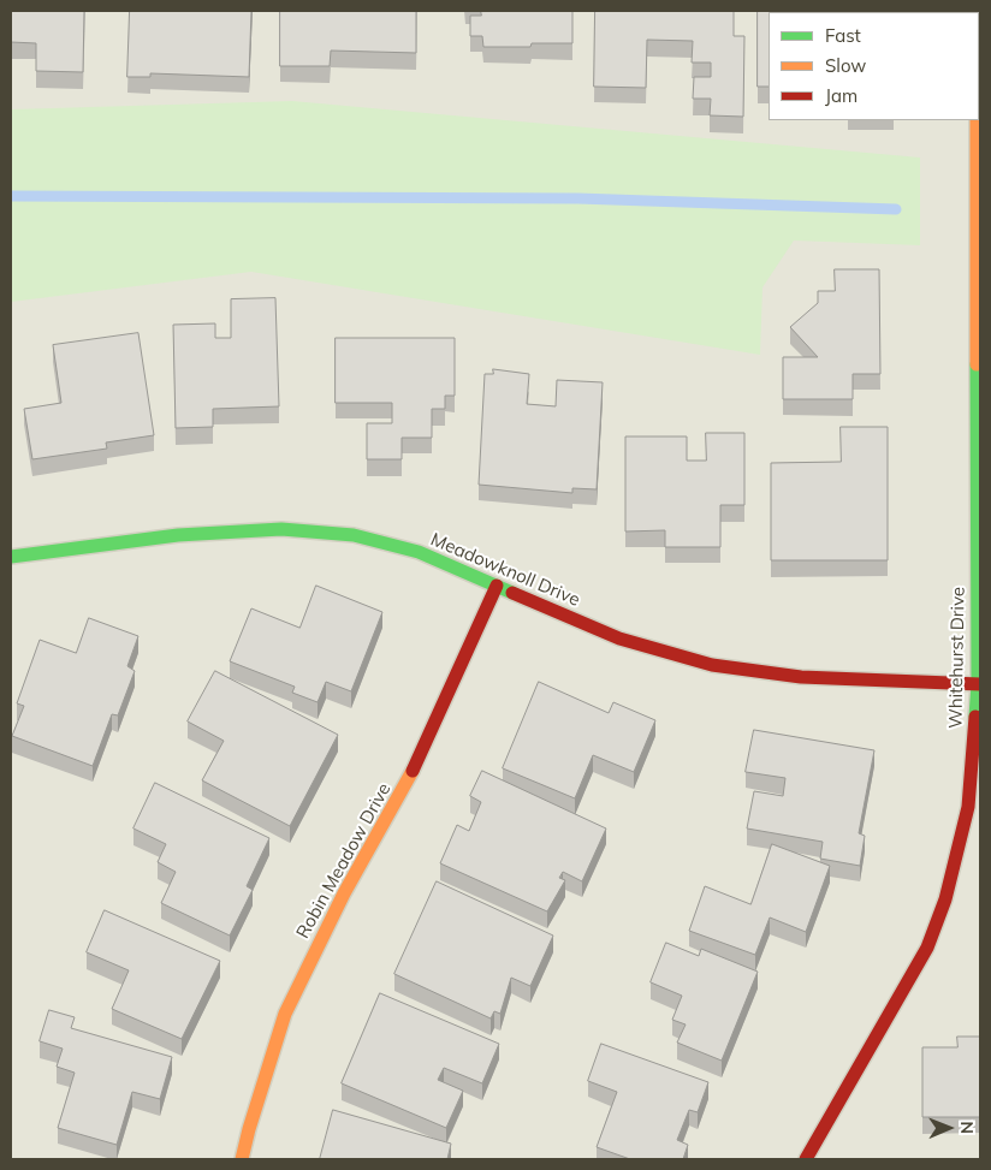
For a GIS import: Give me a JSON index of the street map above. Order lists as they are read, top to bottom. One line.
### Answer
{"streets":{"street":["Meadowknoll Drive","Whitehurst Drive","Robin Meadow Drive"]},"crossings":[["Meadowknoll Drive","Whitehurst Drive"],["Meadowknoll Drive","Robin Meadow Drive"]],"legend":["Fast","Slow","Jam"],"north":"right"}
